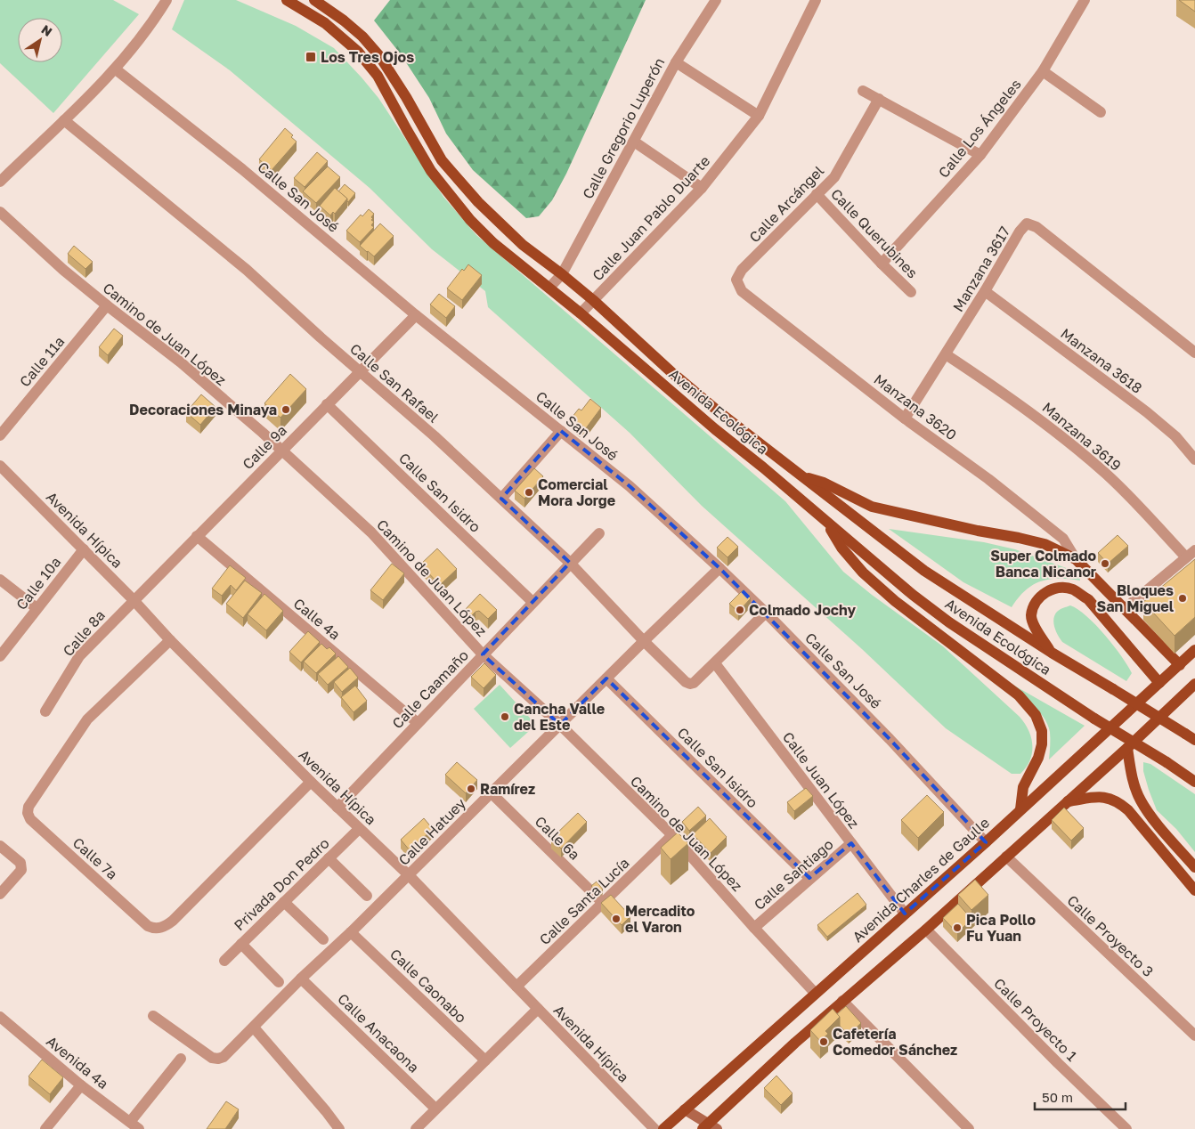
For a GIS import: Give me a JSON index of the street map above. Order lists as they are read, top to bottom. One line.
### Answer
{"streets":{"main road":["Avenida Ecológica","Avenida Charles de Gaulle"],"street":["Calle Gregorio Luperón","Calle Los Ángeles","Calle San José","Calle Arcángel","Calle Juan Pablo Duarte","Calle Querubines","Manzana 3617","Camino de Juan López","Manzana 3618","Calle 11a","Calle San Rafael","Manzana 3620","Manzana 3619","Calle 9a","Calle San Isidro","Avenida Hípica","Calle 10a","Calle 4a","Calle 8a","Calle Caamaño","Calle Juan López","Calle Hatuey","Calle 6a","Calle 7a","Calle Santiago","Privada Don Pedro","Calle Santa Lucía","Calle Proyecto 3","Calle Caonabo","Calle Proyecto 1","Calle Anacaona","Avenida 4a"]},"crossings":[["Calle Gregorio Luperón","Avenida Ecológica"],["Calle Los Ángeles","Calle Querubines"],["Calle San José","Calle 9a"],["Calle San José","Calle Hatuey"],["Calle San José","Avenida Charles de Gaulle"],["Calle Arcángel","Calle Querubines"],["Calle Arcángel","Manzana 3620"],["Calle Juan Pablo Duarte","Avenida Ecológica"],["Manzana 3617","Manzana 3618"],["Manzana 3617","Manzana 3620"],["Manzana 3617","Manzana 3619"],["Camino de Juan López","Calle 11a"],["Camino de Juan López","Calle 9a"],["Camino de Juan López","Calle Caamaño"],["Camino de Juan López","Calle Hatuey"],["Camino de Juan López","Calle Santiago"],["Camino de Juan López","Avenida Charles de Gaulle"],["Camino de Juan López","Calle Santa Lucía"],["Calle San Rafael","Calle 9a"],["Calle San Rafael","Calle Caamaño"],["Calle San Rafael","Calle Juan López"],["Calle San Rafael","Calle Hatuey"],["Calle 9a","Calle San Isidro"],["Calle 9a","Avenida Hípica"],["Calle 9a","Calle 4a"],["Calle 9a","Calle 8a"],["Calle San Isidro","Calle Caamaño"],["Calle San Isidro","Calle Hatuey"],["Calle San Isidro","Calle Santiago"],["Avenida Hípica","Calle 10a"],["Avenida Hípica","Calle 8a"],["Avenida Hípica","Calle Caamaño"],["Avenida Hípica","Calle Hatuey"],["Avenida Hípica","Calle 7a"],["Avenida Hípica","Privada Don Pedro"],["Avenida Hípica","Calle Santa Lucía"],["Calle 4a","Calle Caamaño"],["Calle Juan López","Calle Santiago"],["Calle Juan López","Avenida Charles de Gaulle"],["Calle Hatuey","Calle 6a"],["Calle Hatuey","Calle Caonabo"],["Calle Hatuey","Calle Anacaona"],["Calle 6a","Calle Santa Lucía"]],"places":{"transit":["Los Tres Ojos"],"other":["Decoraciones Minaya","Comercial Mora Jorge","Super Colmado Banca Nicanor","Bloques San Miguel","Colmado Jochy","Cancha Valle del Este","Ramírez","Mercadito el Varon","Pica Pollo Fu Yuan","Cafetería Comedor Sánchez"]},"scale_bar":"50 m","north":"top right"}
